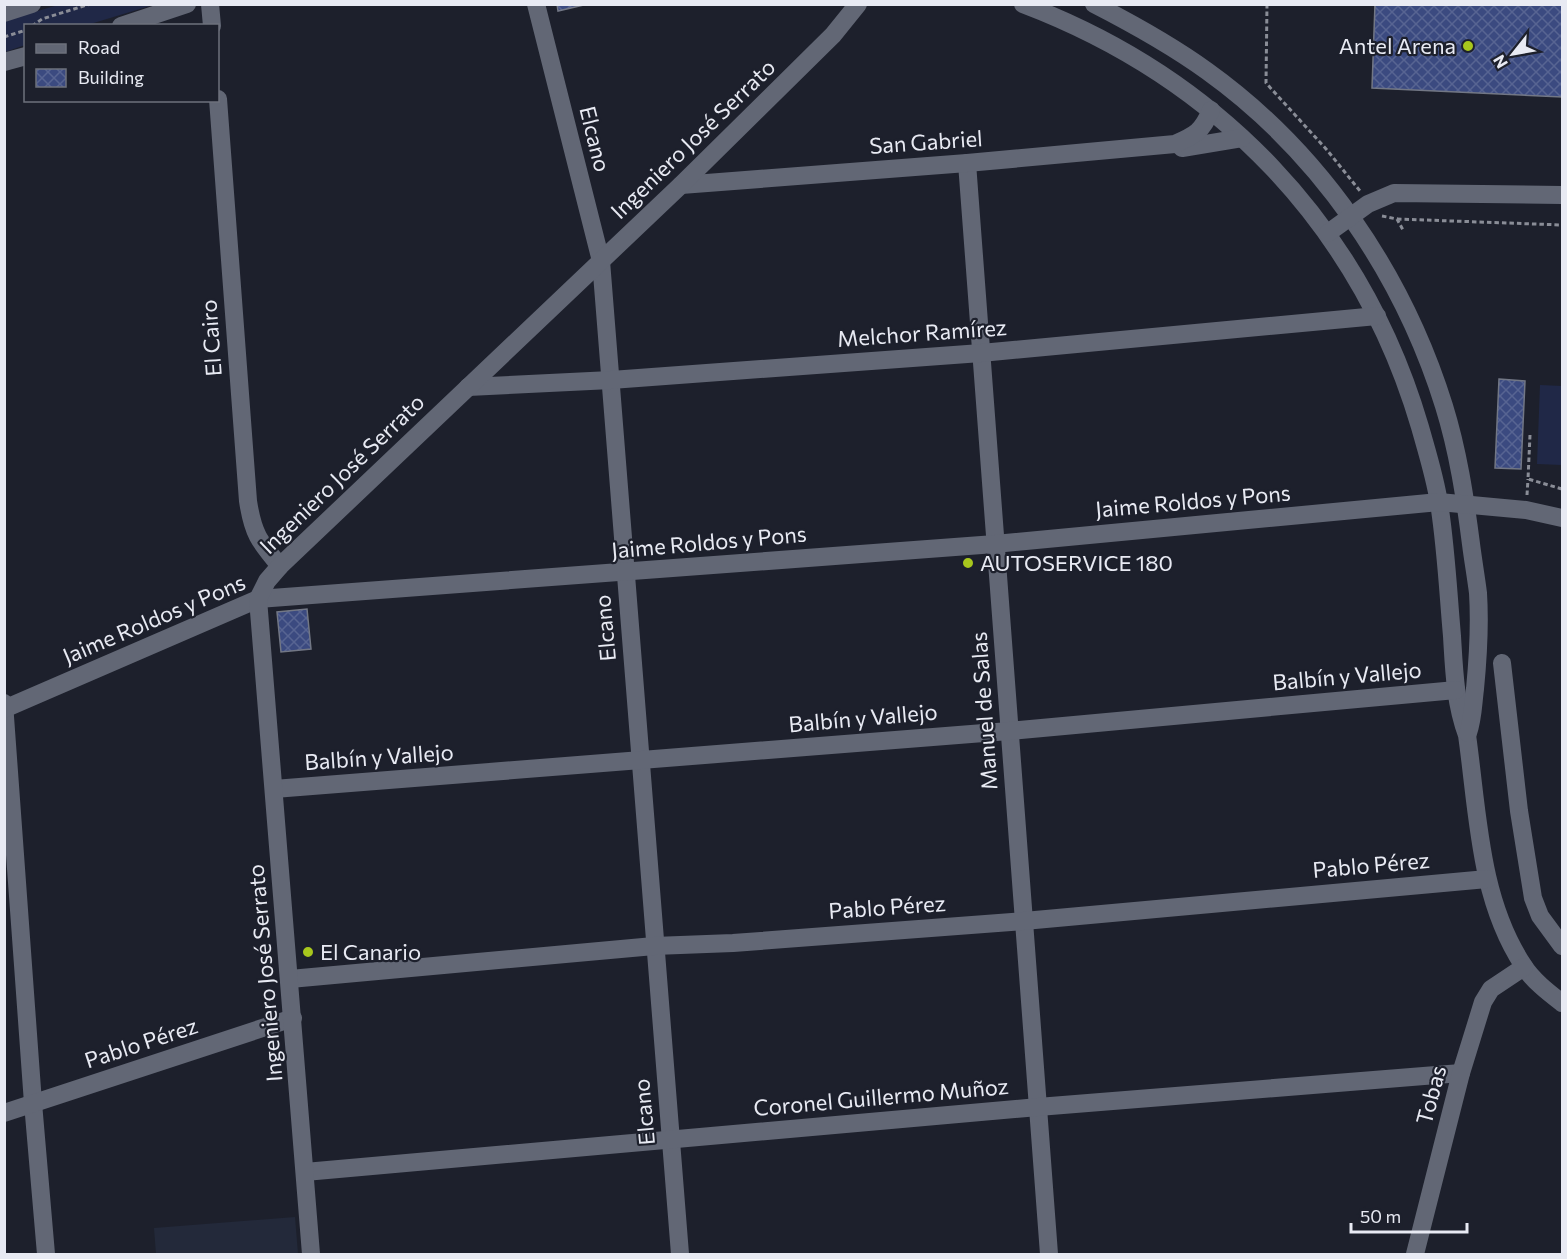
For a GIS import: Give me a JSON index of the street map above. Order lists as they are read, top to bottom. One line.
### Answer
{"streets":{"street":["Elcano","Ingeniero José Serrato","San Gabriel","Melchor Ramírez","El Cairo","Jaime Roldos y Pons","Balbín y Vallejo","Manuel de Salas","Pablo Pérez","Tobas","Coronel Guillermo Muñoz"]},"crossings":[["Elcano","Ingeniero José Serrato"],["Elcano","Melchor Ramírez"],["Elcano","Jaime Roldos y Pons"],["Elcano","Balbín y Vallejo"],["Elcano","Pablo Pérez"],["Elcano","Coronel Guillermo Muñoz"],["Ingeniero José Serrato","San Gabriel"],["Ingeniero José Serrato","Melchor Ramírez"],["Ingeniero José Serrato","El Cairo"],["Ingeniero José Serrato","Jaime Roldos y Pons"],["Ingeniero José Serrato","Balbín y Vallejo"],["Ingeniero José Serrato","Pablo Pérez"],["Ingeniero José Serrato","Coronel Guillermo Muñoz"],["San Gabriel","Manuel de Salas"],["Melchor Ramírez","Manuel de Salas"],["Jaime Roldos y Pons","Manuel de Salas"],["Balbín y Vallejo","Manuel de Salas"],["Manuel de Salas","Pablo Pérez"],["Manuel de Salas","Coronel Guillermo Muñoz"],["Tobas","Coronel Guillermo Muñoz"]],"places":["Antel Arena","AUTOSERVICE 180","El Canario"],"legend":["Road","Building"],"scale_bar":"50 m","north":"bottom left"}
